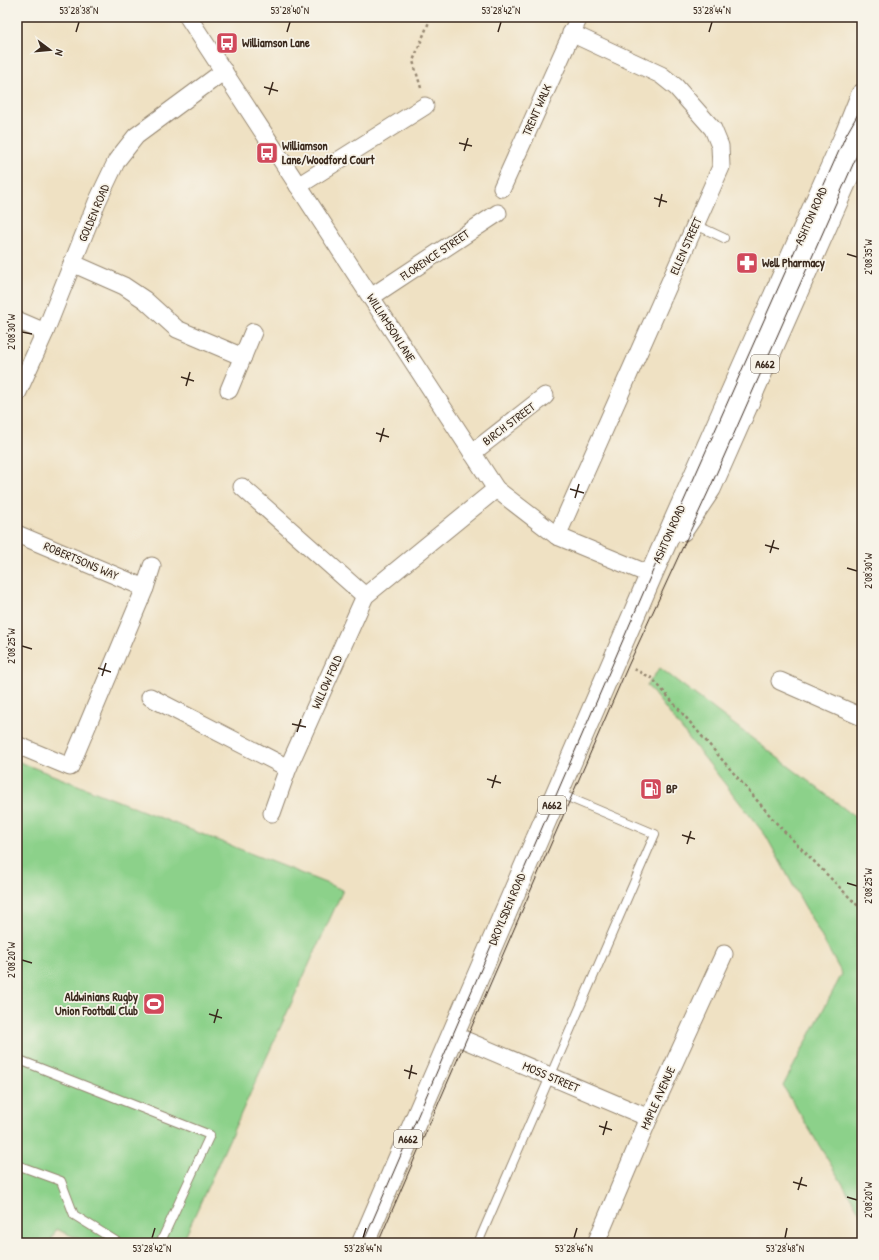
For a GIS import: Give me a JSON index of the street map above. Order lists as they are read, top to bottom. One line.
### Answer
{"streets":{"main road":["ASHTON ROAD","A662","DROYLSDEN ROAD"],"street":["TRENT WALK","GOLDEN ROAD","ELLEN STREET","FLORENCE STREET","WILLIAMSON LANE","BIRCH STREET","ROBERTSONS WAY","WILLOW FOLD","MOSS STREET","MAPLE AVENUE"]},"crossings":[["TRENT WALK","ELLEN STREET"],["GOLDEN ROAD","WILLIAMSON LANE"],["ASHTON ROAD","WILLIAMSON LANE"],["ASHTON ROAD","DROYLSDEN ROAD"],["ELLEN STREET","WILLIAMSON LANE"],["FLORENCE STREET","WILLIAMSON LANE"],["WILLIAMSON LANE","BIRCH STREET"],["WILLIAMSON LANE","WILLOW FOLD"],["WILLIAMSON LANE","DROYLSDEN ROAD"],["DROYLSDEN ROAD","MOSS STREET"],["MOSS STREET","MAPLE AVENUE"]],"places":{"bus stop":["Williamson Lane","Williamson Lane/Woodford Court"],"pharmacy":["Well Pharmacy"],"fuel station":["BP"],"sports":["Aldwinians Rugby Union Football Club"]},"north":"right","coordinates":["53°28'38\"N","53°28'40\"N","53°28'42\"N","53°28'44\"N","2°08'35\"W","2°08'30\"W","2°08'25\"W","2°08'20\"W","53°28'46\"N","53°28'48\"N"]}
